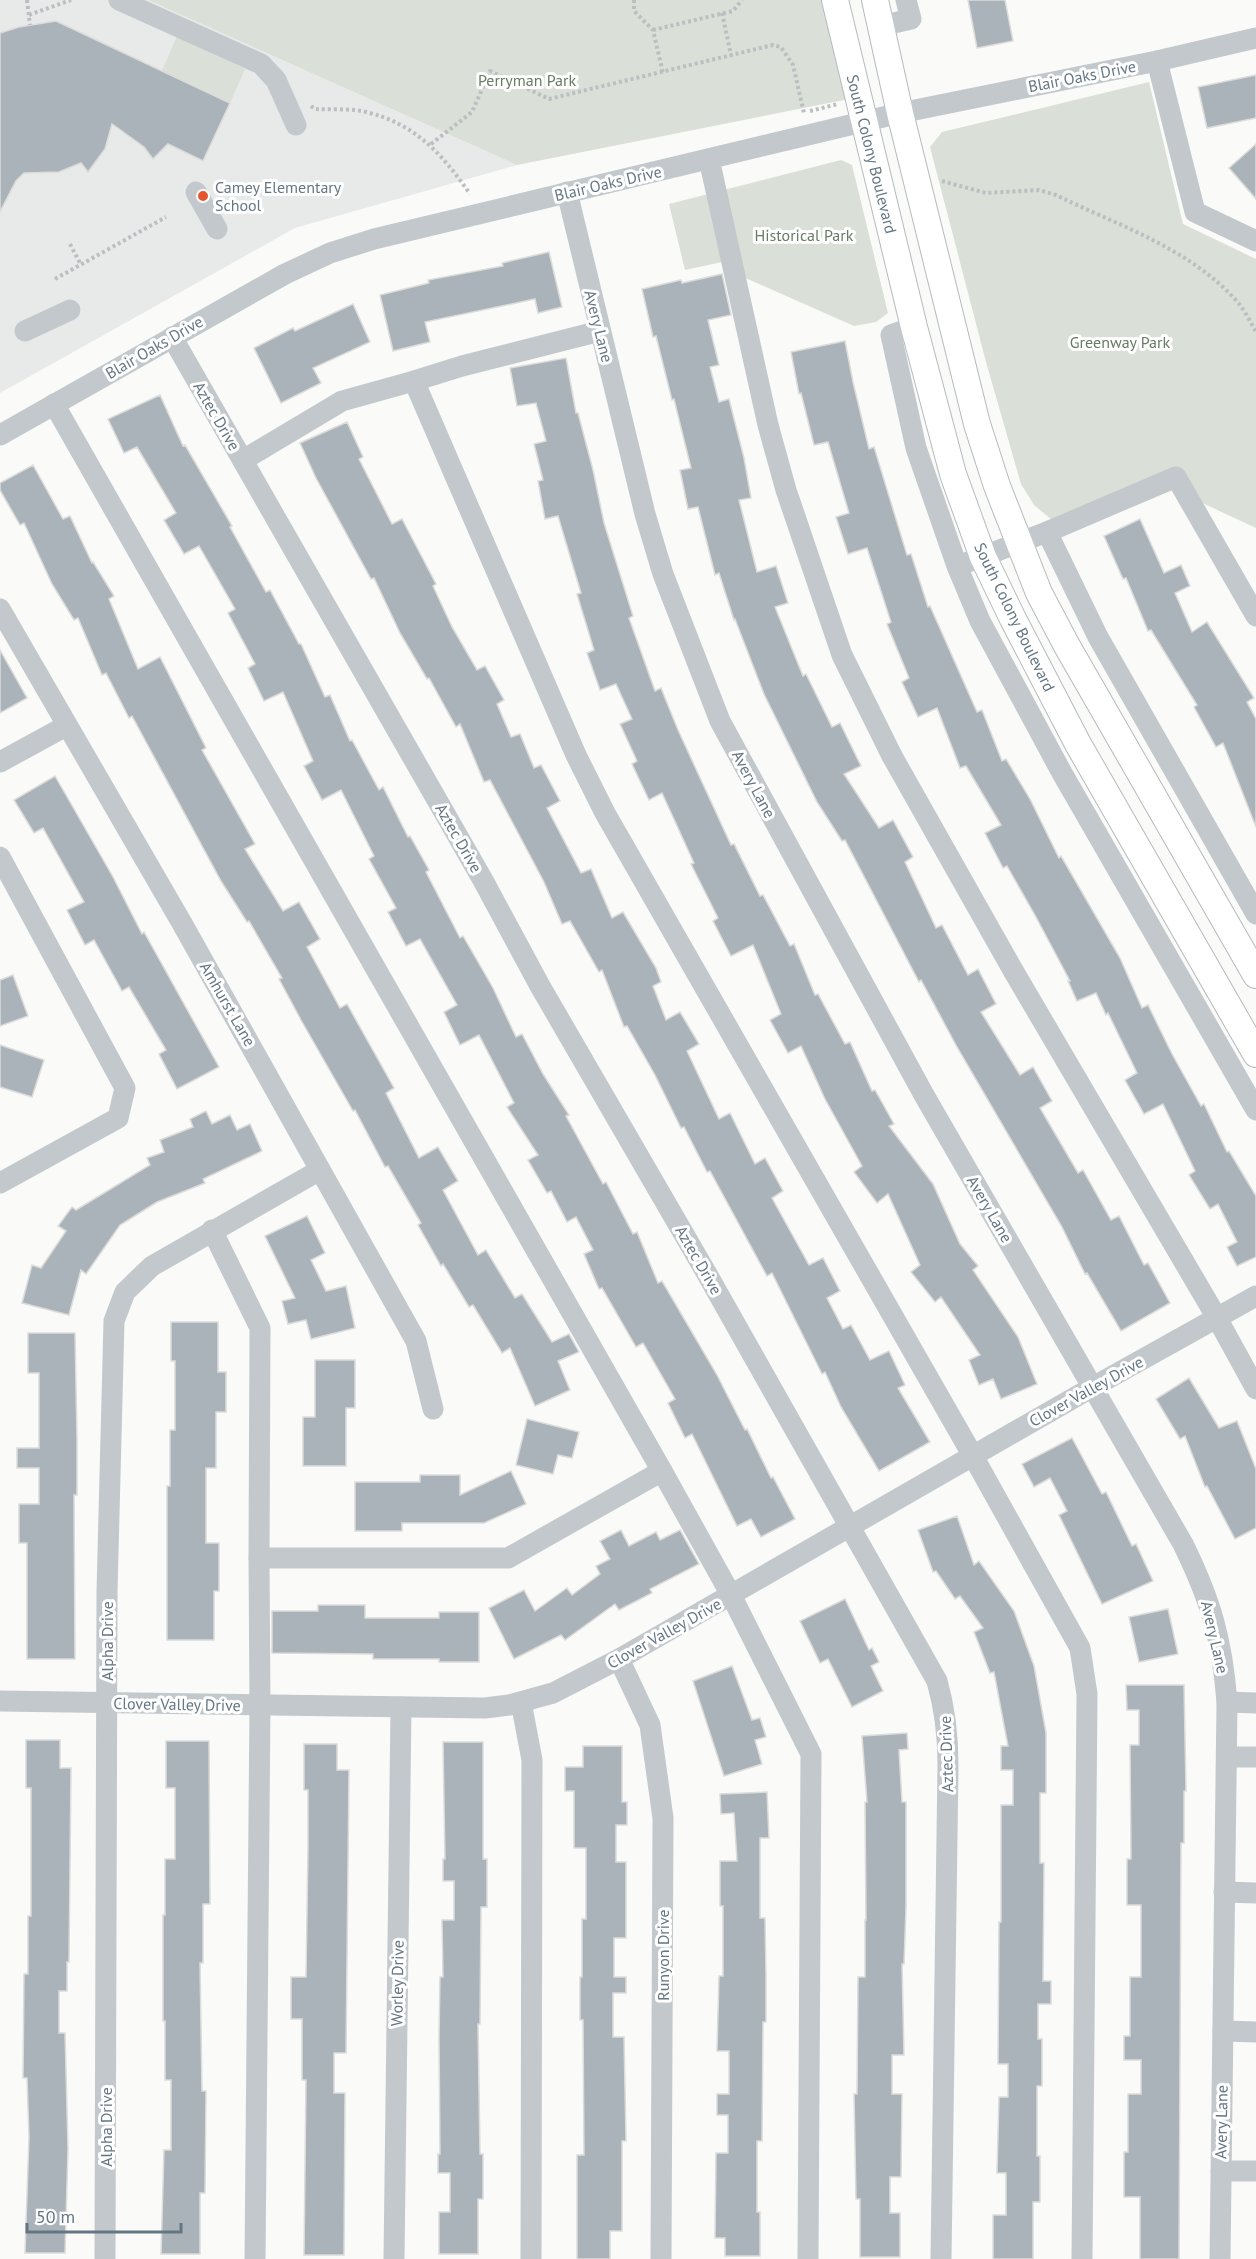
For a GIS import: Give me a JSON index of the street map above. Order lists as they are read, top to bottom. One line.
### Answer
{"streets":{"main road":["South Colony Boulevard"],"street":["Blair Oaks Drive","Avery Lane","Aztec Drive","Amhurst Lane","Clover Valley Drive","Alpha Drive","Runyon Drive","Worley Drive"]},"crossings":[["Blair Oaks Drive","South Colony Boulevard"],["Blair Oaks Drive","Avery Lane"],["Blair Oaks Drive","Aztec Drive"],["Avery Lane","Clover Valley Drive"],["Aztec Drive","Clover Valley Drive"],["Amhurst Lane","Alpha Drive"],["Clover Valley Drive","Alpha Drive"],["Clover Valley Drive","Runyon Drive"],["Clover Valley Drive","Worley Drive"]],"parks":["Perryman Park","Historical Park","Greenway Park"],"places":["Camey Elementary School"],"scale_bar":"50 m"}
